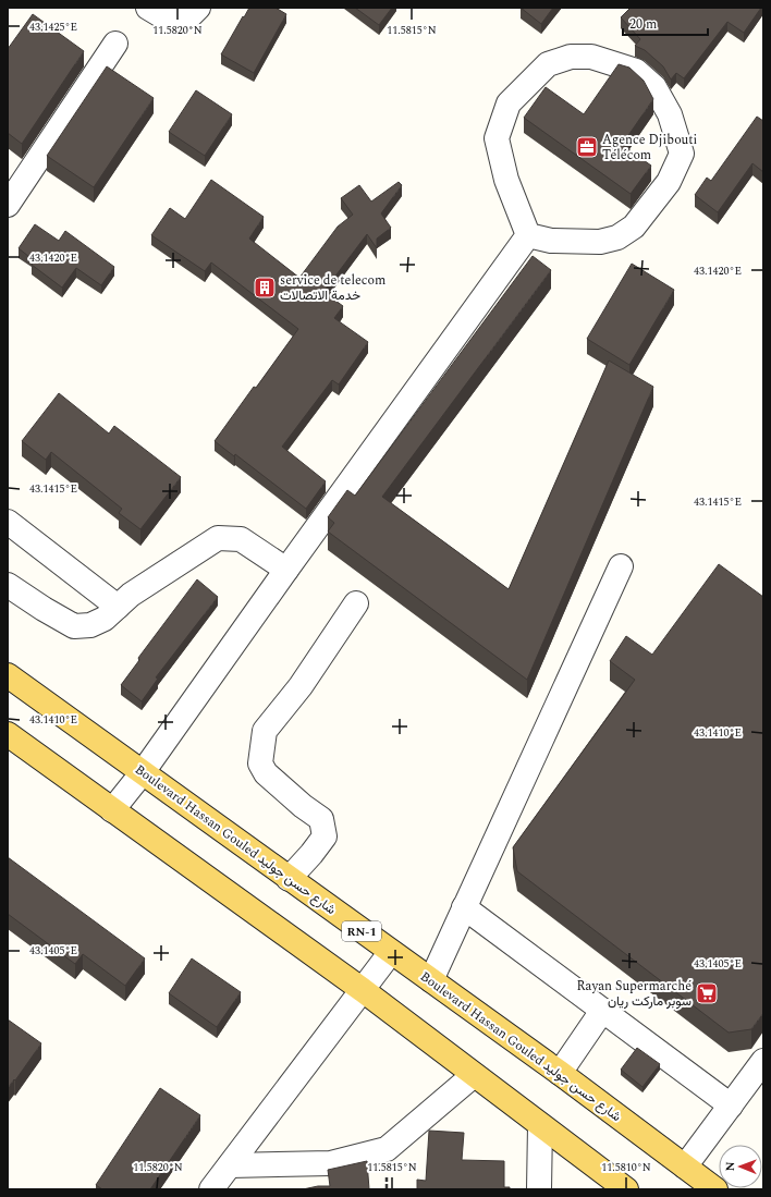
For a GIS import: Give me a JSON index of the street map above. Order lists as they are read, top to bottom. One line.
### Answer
{"streets":{"main road":["Boulevard Hassan Gouled شارع حسن جوليد","RN-1"]},"places":{"office":["Agence Djibouti Télécom"],"building":["service de telecom خدمة الاتصالات"],"supermarket":["Rayan Supermarché سوبر ماركت ريان"]},"scale_bar":"20 m","north":"left","coordinates":["43.1425°E","11.5820°N","11.5815°N","43.1420°E","43.1415°E","43.1410°E","43.1405°E","11.5810°N"]}
